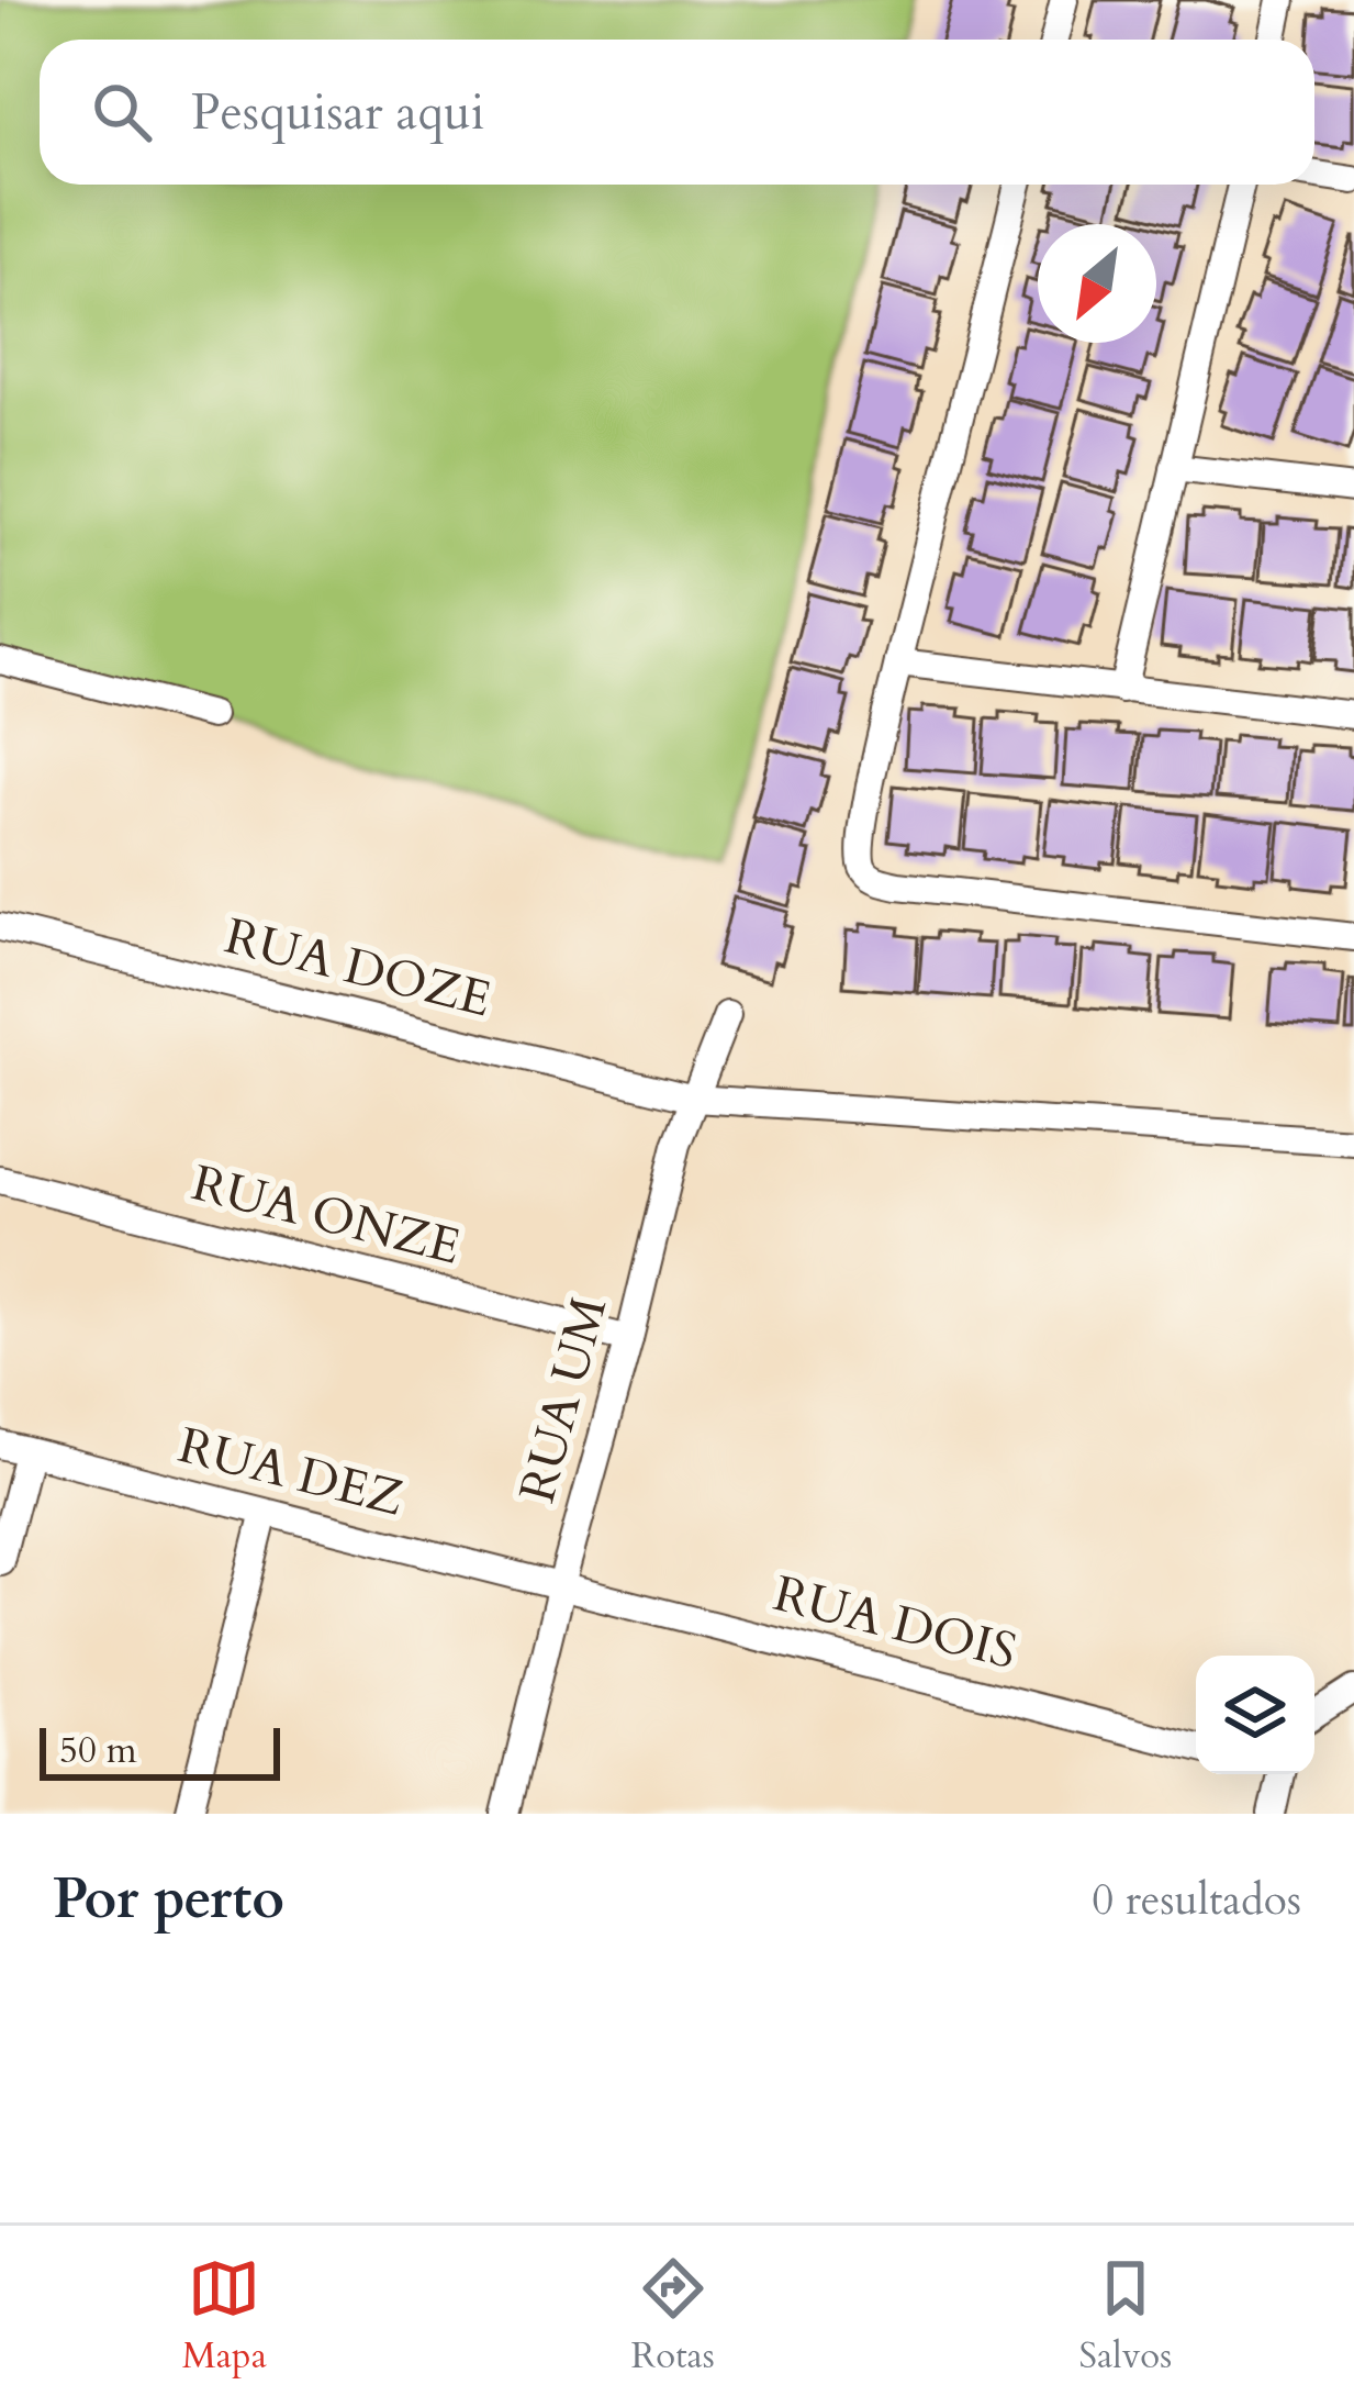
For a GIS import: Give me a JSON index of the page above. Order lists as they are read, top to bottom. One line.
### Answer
{"streets":{"street":["RUA DOZE","RUA ONZE","RUA UM","RUA DEZ","RUA DOIS"]},"crossings":[["RUA DOZE","RUA UM"],["RUA ONZE","RUA UM"],["RUA UM","RUA DEZ"],["RUA UM","RUA DOIS"],["RUA DEZ","RUA DOIS"]],"scale_bar":"50 m","north":"bottom left","page":{"search":"Pesquisar aqui","scale":"50 m","heading":["Por perto","0 resultados"],"nav":["Mapa","Rotas","Salvos"]}}
